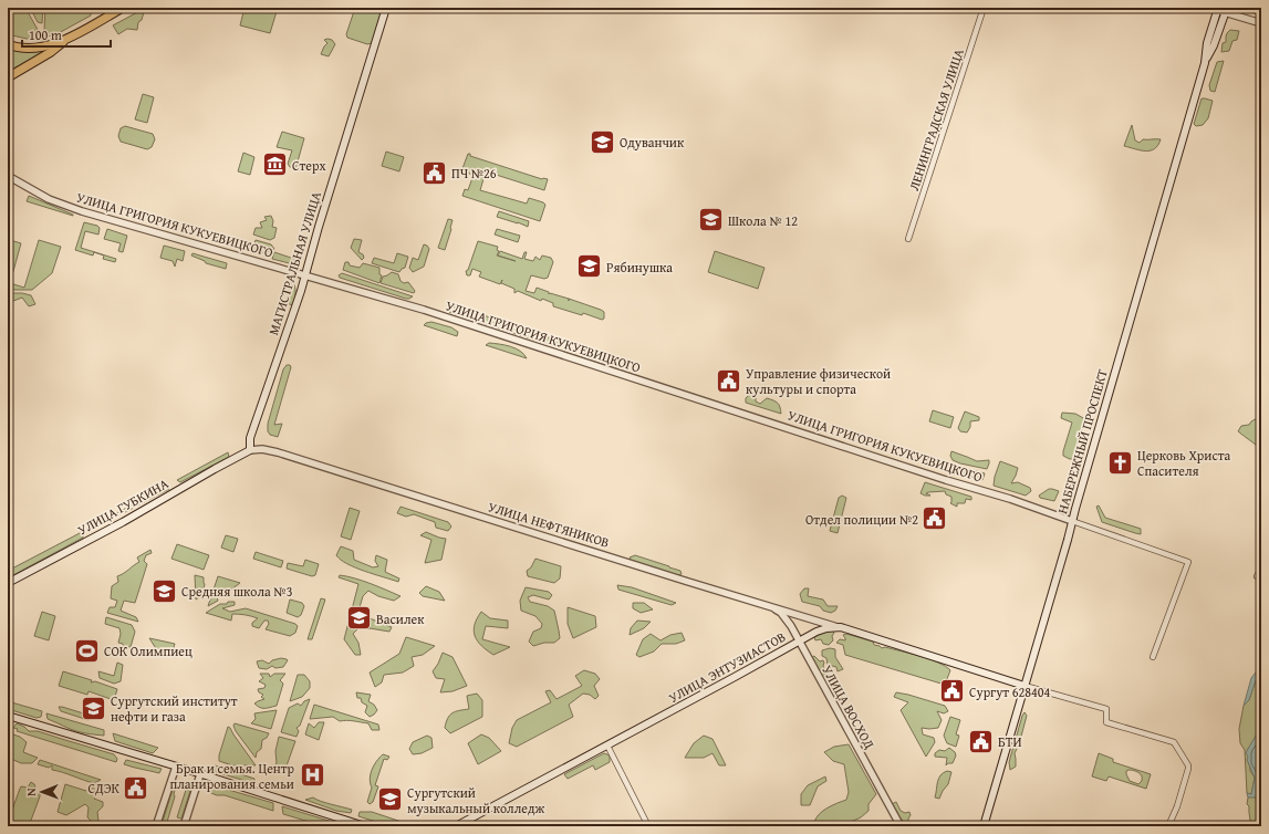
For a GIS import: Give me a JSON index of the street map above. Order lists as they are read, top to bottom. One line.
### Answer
{"streets":{"main road":["МАГИСТРАЛЬНАЯ УЛИЦА","НАБЕРЕЖНЫЙ ПРОСПЕКТ","УЛИЦА ГУБКИНА","УЛИЦА ЭНТУЗИАСТОВ"],"street":["ЛЕНИНГРАДСКАЯ УЛИЦА","УЛИЦА ГРИГОРИЯ КУКУЕВИЦКОГО","УЛИЦА НЕФТЯНИКОВ","УЛИЦА ВОСХОД"]},"crossings":[["УЛИЦА ГРИГОРИЯ КУКУЕВИЦКОГО","МАГИСТРАЛЬНАЯ УЛИЦА"],["УЛИЦА ГРИГОРИЯ КУКУЕВИЦКОГО","НАБЕРЕЖНЫЙ ПРОСПЕКТ"],["МАГИСТРАЛЬНАЯ УЛИЦА","УЛИЦА ГУБКИНА"],["МАГИСТРАЛЬНАЯ УЛИЦА","УЛИЦА НЕФТЯНИКОВ"],["НАБЕРЕЖНЫЙ ПРОСПЕКТ","УЛИЦА ЭНТУЗИАСТОВ"],["УЛИЦА ГУБКИНА","УЛИЦА НЕФТЯНИКОВ"],["УЛИЦА НЕФТЯНИКОВ","УЛИЦА ЭНТУЗИАСТОВ"],["УЛИЦА НЕФТЯНИКОВ","УЛИЦА ВОСХОД"],["УЛИЦА ЭНТУЗИАСТОВ","УЛИЦА ВОСХОД"]],"places":{"school or university":["Одуванчик","Школа № 12","Рябинушка","Средняя школа №3","Василек","Сургутский институт нефти и газа","Сургутский музыкальный колледж"],"museum":["Стерх"],"public building":["ПЧ №26","Управление физической культуры и спорта","Отдел полиции №2","Сургут 628404","БТИ","СДЭК"],"church":["Церковь Христа Спасителя"],"sports":["СОК Олимпиец"],"hospital":["Брак и семья. Центр планирования семьи"]},"scale_bar":"100 m","north":"left"}
